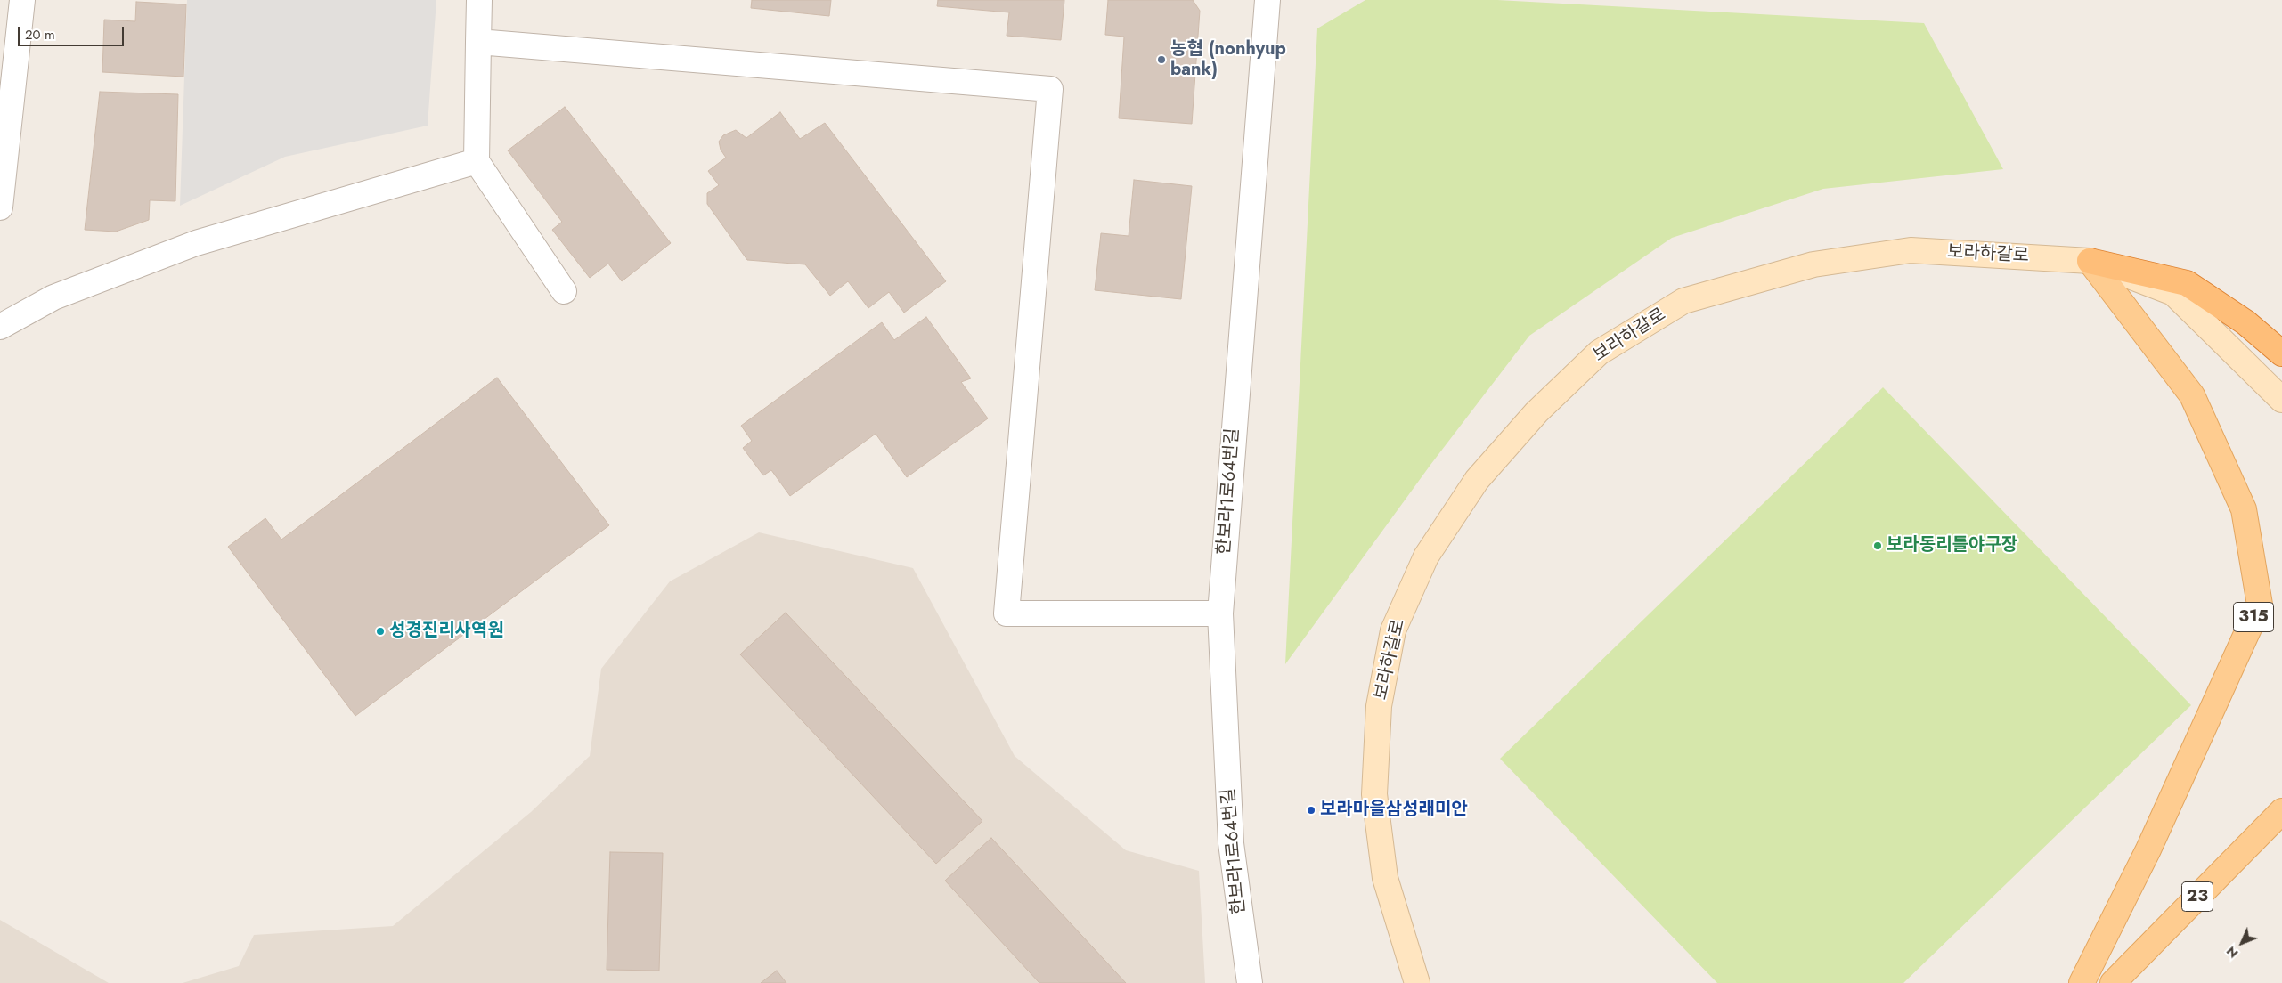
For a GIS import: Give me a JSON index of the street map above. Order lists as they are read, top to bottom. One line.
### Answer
{"streets":{"main road":["보라하갈로","315","23"],"street":["한보라1로64번길"]},"crossings":[["보라하갈로","315"]],"places":["농협 (nonhyup bank)","보라동리틀야구장","성경진리사역원","보라마을삼성래미안"],"scale_bar":"20 m","north":"bottom left"}
